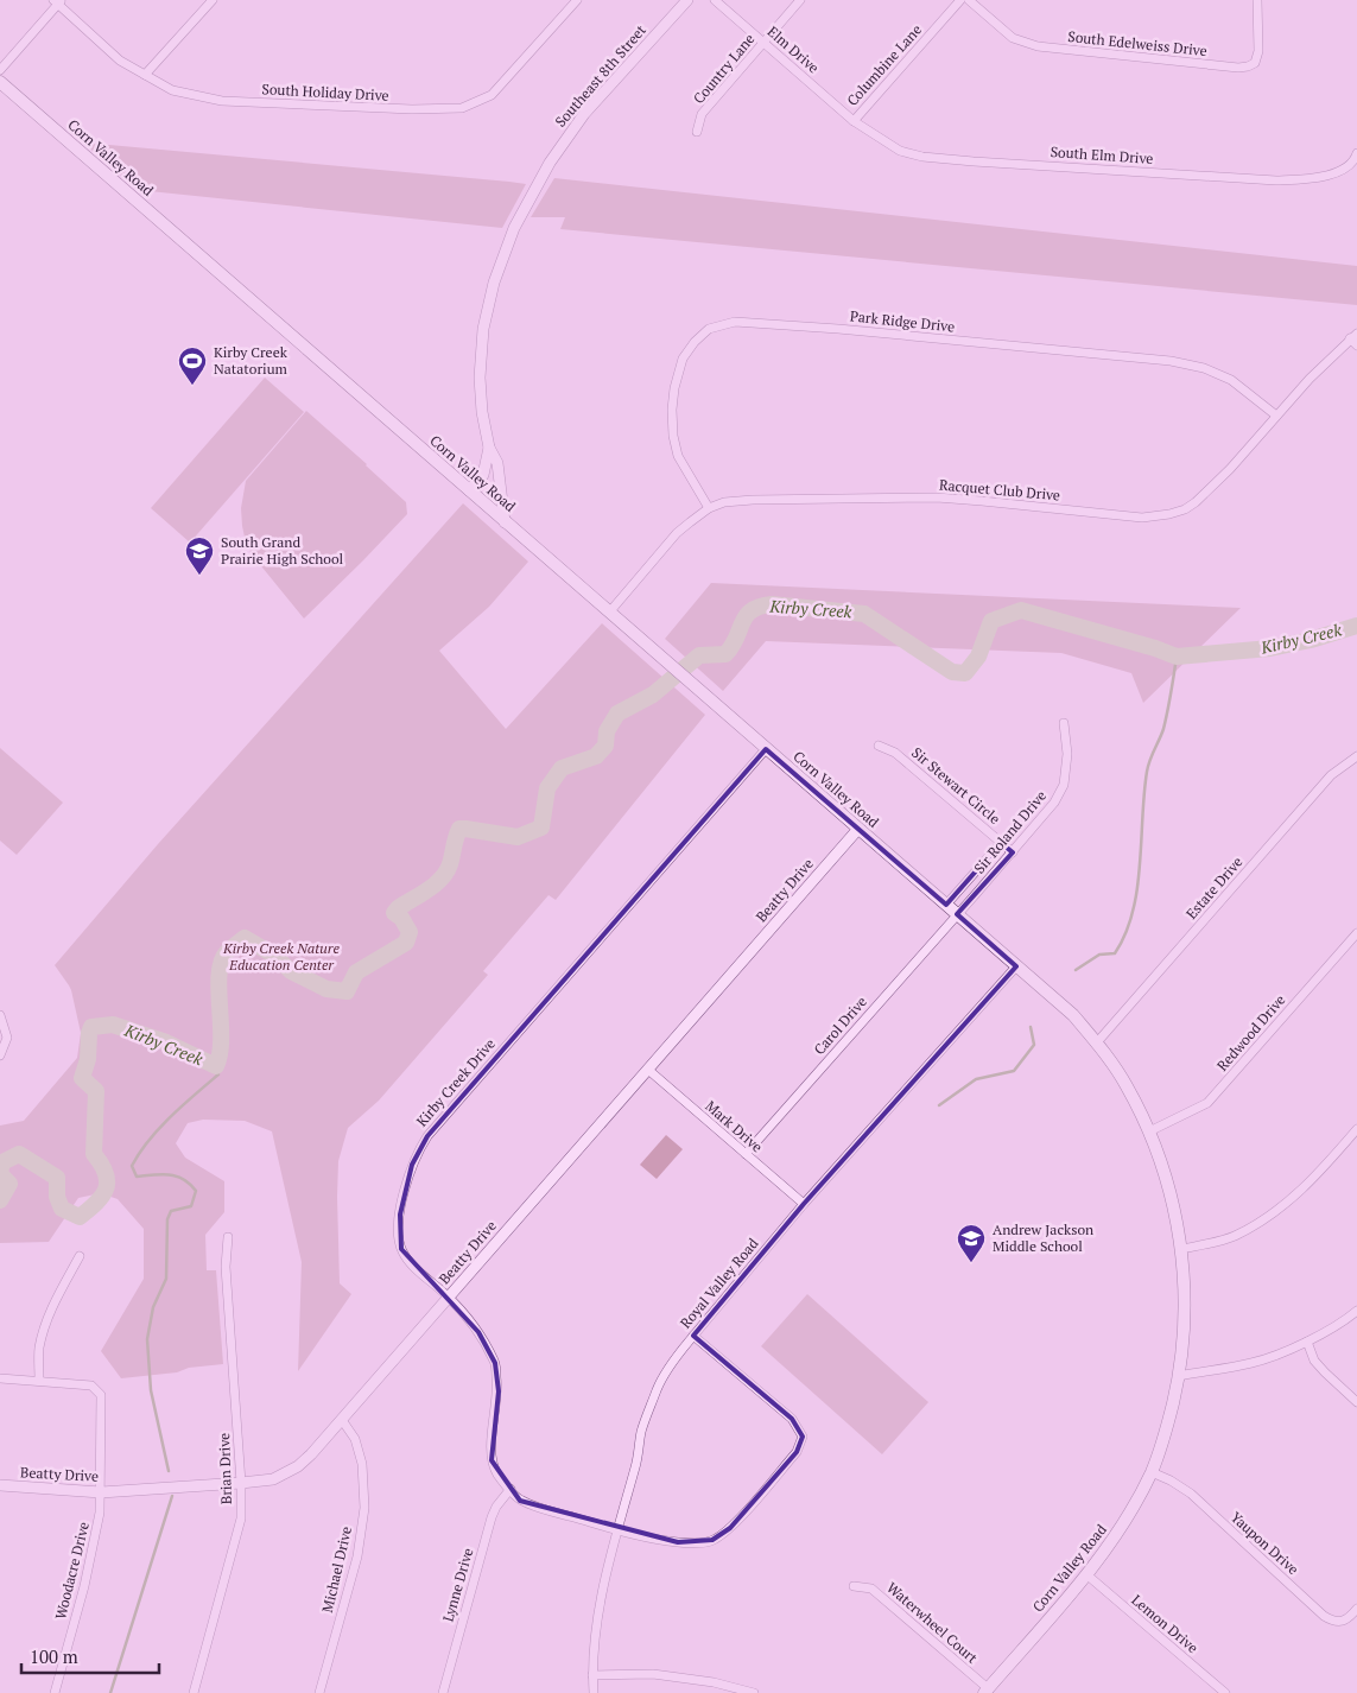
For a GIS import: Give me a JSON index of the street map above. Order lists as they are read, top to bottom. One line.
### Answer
{"streets":{"main road":["Corn Valley Road"],"street":["South Edelweiss Drive","Elm Drive","Columbine Lane","Country Lane","Southeast 8th Street","South Holiday Drive","South Elm Drive","Park Ridge Drive","Racquet Club Drive","Sir Stewart Circle","Sir Roland Drive","Estate Drive","Beatty Drive","Carol Drive","Redwood Drive","Kirby Creek Drive","Mark Drive","Royal Valley Road","Brian Drive","Yaupon Drive","Michael Drive","Woodacre Drive","Lynne Drive","Waterwheel Court","Lemon Drive"]},"crossings":[["Elm Drive","Columbine Lane"],["Elm Drive","Country Lane"],["Elm Drive","South Elm Drive"],["Columbine Lane","South Elm Drive"],["Southeast 8th Street","Corn Valley Road"],["Corn Valley Road","Racquet Club Drive"],["Corn Valley Road","Sir Roland Drive"],["Corn Valley Road","Estate Drive"],["Corn Valley Road","Beatty Drive"],["Corn Valley Road","Carol Drive"],["Corn Valley Road","Redwood Drive"],["Corn Valley Road","Kirby Creek Drive"],["Corn Valley Road","Royal Valley Road"],["Corn Valley Road","Yaupon Drive"],["Corn Valley Road","Waterwheel Court"],["Corn Valley Road","Lemon Drive"],["Park Ridge Drive","Racquet Club Drive"],["Sir Stewart Circle","Sir Roland Drive"],["Sir Roland Drive","Carol Drive"],["Beatty Drive","Kirby Creek Drive"],["Beatty Drive","Mark Drive"],["Beatty Drive","Brian Drive"],["Beatty Drive","Michael Drive"],["Beatty Drive","Woodacre Drive"],["Carol Drive","Mark Drive"],["Kirby Creek Drive","Royal Valley Road"],["Kirby Creek Drive","Lynne Drive"],["Mark Drive","Royal Valley Road"]],"water":["Kirby Creek"],"parks":["Kirby Creek Nature Education Center"],"places":{"sports":["Kirby Creek Natatorium"],"school or university":["South Grand Prairie High School","Andrew Jackson Middle School"]},"scale_bar":"100 m"}
